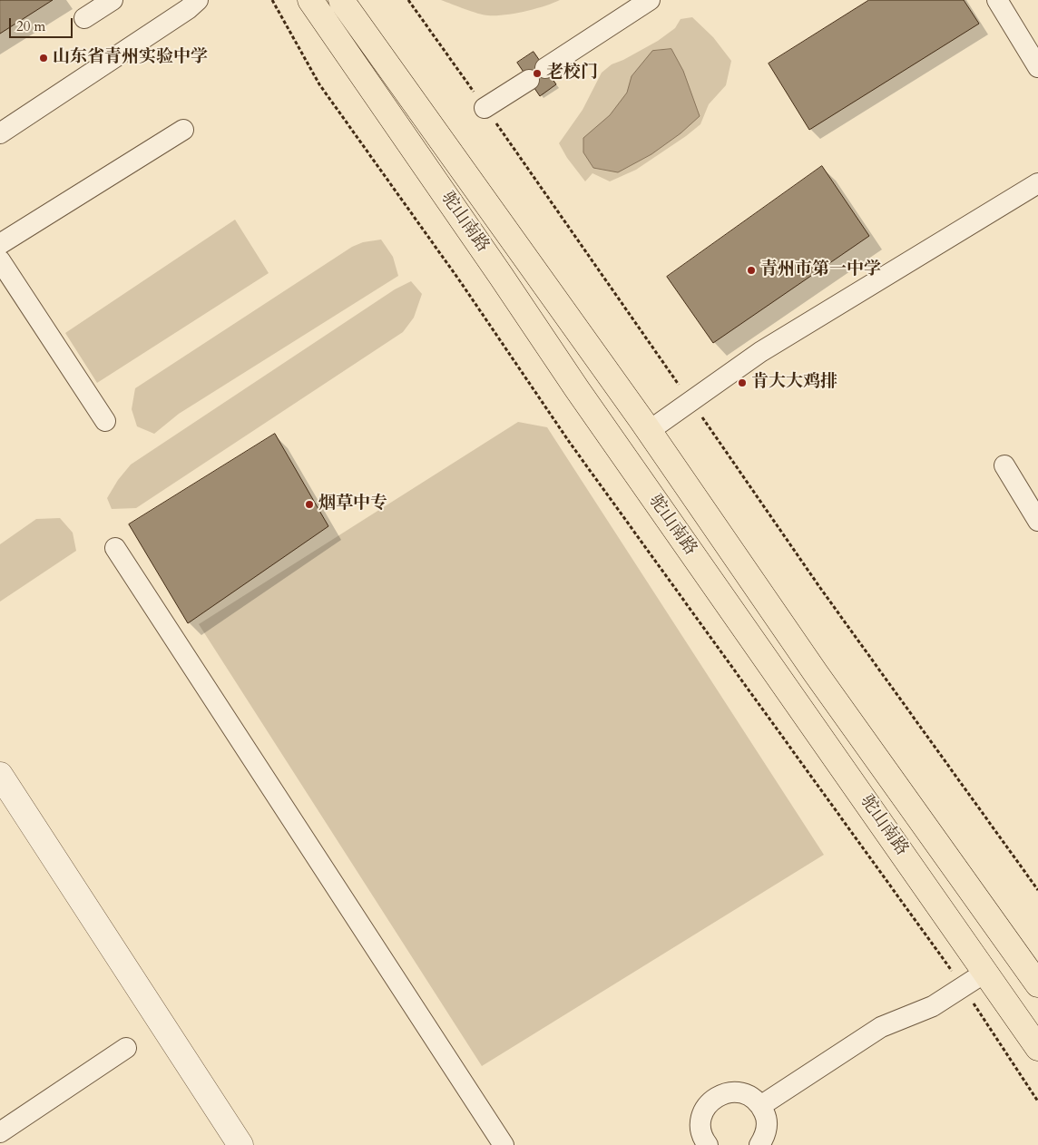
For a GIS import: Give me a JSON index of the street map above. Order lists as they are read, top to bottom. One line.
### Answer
{"streets":{"main road":["驼山南路"]},"places":["山东省青州实验中学","老校门","青州市第一中学","肯大大鸡排","烟草中专"],"scale_bar":"20 m"}
